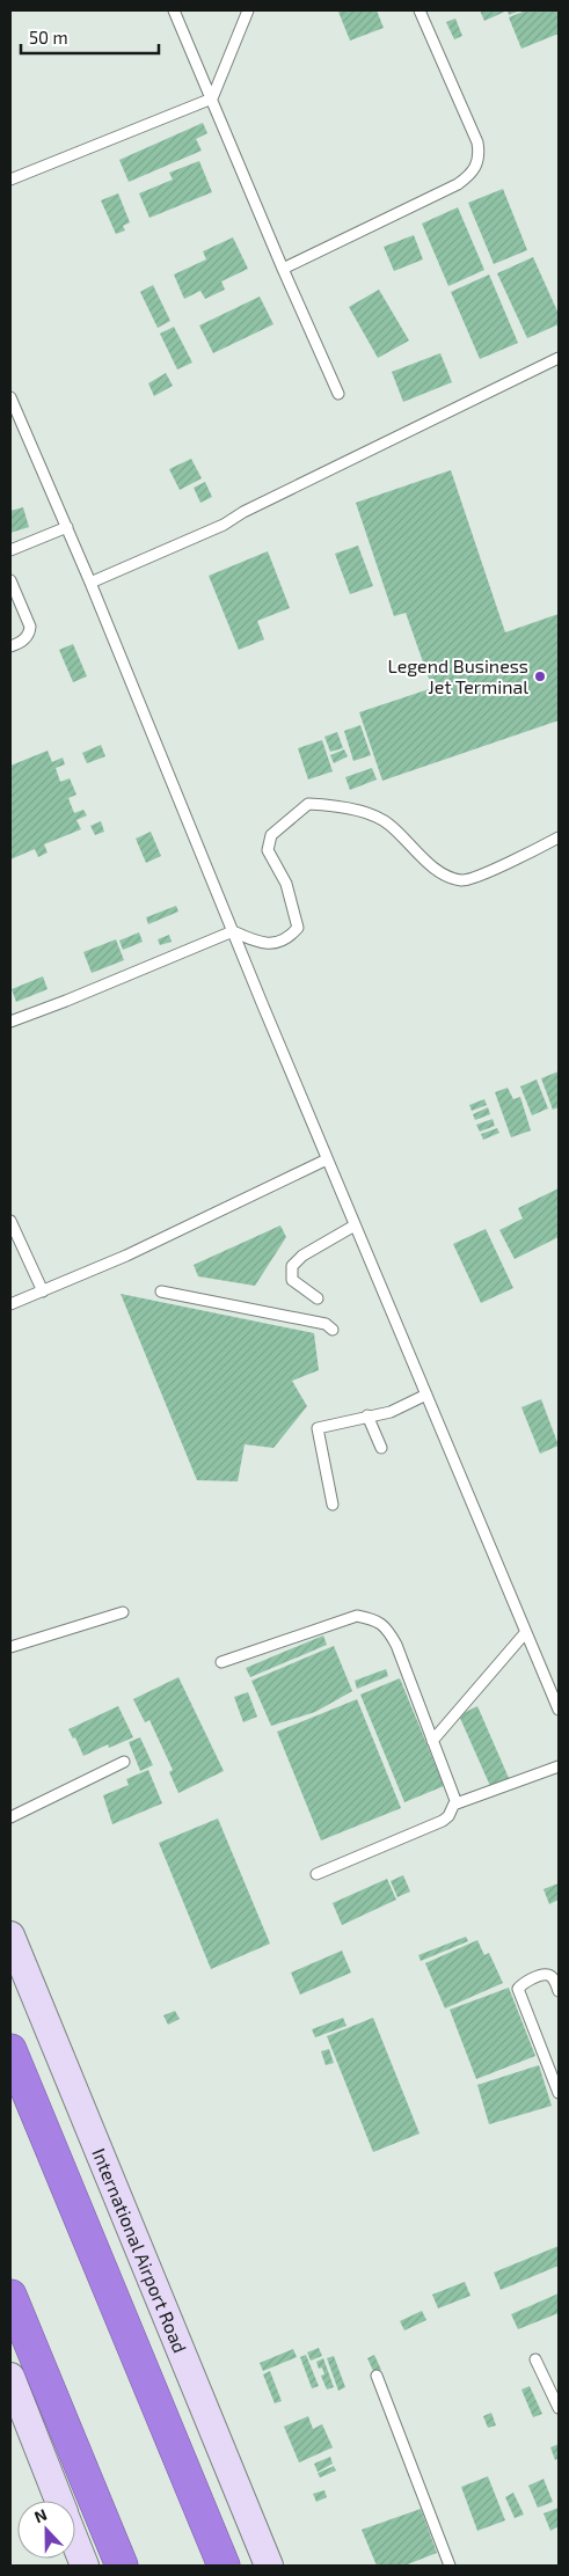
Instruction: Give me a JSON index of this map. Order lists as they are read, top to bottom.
{
  "streets": {
    "main road": ["International Airport Road"]
  },
  "places": ["Legend Business Jet Terminal"],
  "scale_bar": "50 m",
  "north": "top"
}
